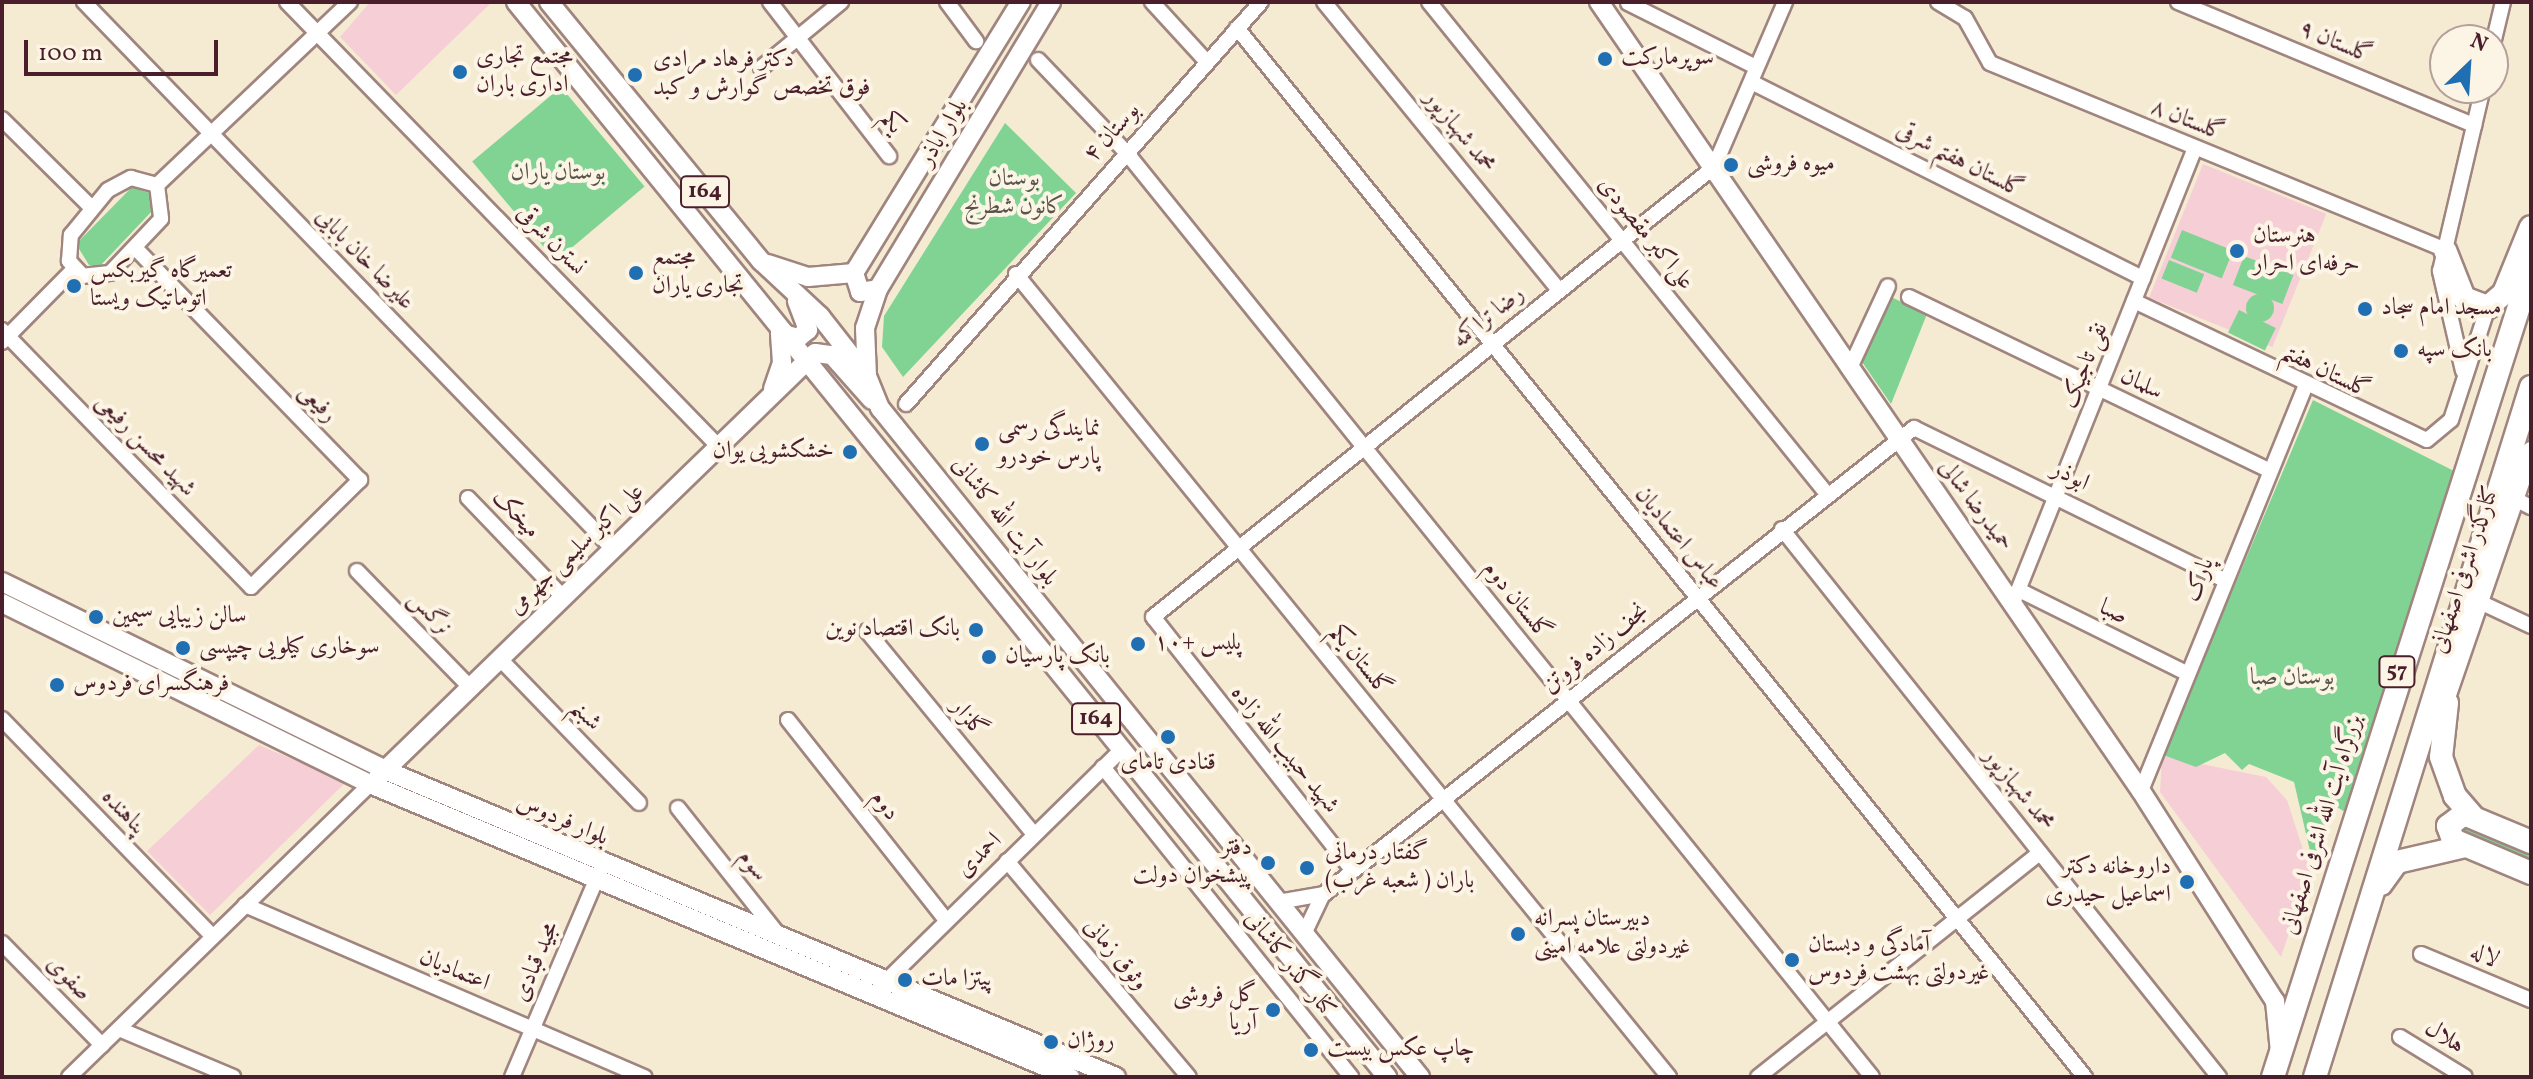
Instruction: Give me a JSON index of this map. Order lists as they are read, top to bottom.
{
  "streets": {
    "highway": ["57", "بزرگراه آیت الله اشرفی اصفهانی"],
    "main road": [
      "بلوار اباذر",
      "164",
      "حمیدرضا شالی",
      "بلوار آیت الله کاشانی",
      "علی اکبر سلیمی جهرمی",
      "کنارگذر اشرفی اصفهانی",
      "بلوار فردوس"
    ],
    "street": [
      "گلستان ۹",
      "گلستان ٨",
      "یکم",
      "محمد شهبازپور",
      "بوستان ۴",
      "گلستان هفتم شرقی",
      "علی‌اکبر مقصودی",
      "نسترن شرقی",
      "علیرضا خان بابایی",
      "رضا تراکمه",
      "نقی تاجیک",
      "گلستان هفتم",
      "سلمان",
      "رفیعی",
      "شهید محسن رفیعی",
      "ابوذر",
      "میخک",
      "عباس اعتمادیان",
      "پارک",
      "گلستان دوم",
      "صبا",
      "نرگس",
      "نجف زاده فروتن",
      "گلستان یکم",
      "شبنم",
      "گلزار",
      "شهید حبیب الله زاده",
      "دوم",
      "پناهنده",
      "احمدی",
      "سوم",
      "وثوق زمانی",
      "لاله",
      "مجید قبادی",
      "کنار گذر کاشانی",
      "اعتمادیان",
      "صفوی",
      "هلال"
    ]
  },
  "crossings": [
    ["گلستان ٨", "نقی تاجیک"],
    ["محمد شهبازپور", "رضا تراکمه"],
    ["محمد شهبازپور", "نجف زاده فروتن"],
    ["بلوار اباذر", "بلوار آیت الله کاشانی"],
    ["بوستان ۴", "عباس اعتمادیان"],
    ["بوستان ۴", "گلستان دوم"],
    ["بوستان ۴", "گلستان یکم"],
    ["گلستان هفتم شرقی", "رضا تراکمه"],
    ["گلستان هفتم شرقی", "نقی تاجیک"],
    ["164", "علی اکبر سلیمی جهرمی"],
    ["164", "احمدی"],
    ["علی‌اکبر مقصودی", "رضا تراکمه"],
    ["علی‌اکبر مقصودی", "نجف زاده فروتن"],
    ["نسترن شرقی", "علی اکبر سلیمی جهرمی"],
    ["علیرضا خان بابایی", "علی اکبر سلیمی جهرمی"],
    ["رضا تراکمه", "حمیدرضا شالی"],
    ["رضا تراکمه", "عباس اعتمادیان"],
    ["رضا تراکمه", "گلستان دوم"],
    ["رضا تراکمه", "گلستان یکم"],
    ["رضا تراکمه", "شهید حبیب الله زاده"],
    ["نقی تاجیک", "گلستان هفتم"],
    ["نقی تاجیک", "سلمان"],
    ["نقی تاجیک", "ابوذر"],
    ["نقی تاجیک", "حمیدرضا شالی"],
    ["نقی تاجیک", "صبا"],
    ["گلستان هفتم", "پارک"],
    ["سلمان", "پارک"],
    ["رفیعی", "شهید محسن رفیعی"],
    ["ابوذر", "حمیدرضا شالی"],
    ["ابوذر", "پارک"],
    ["ابوذر", "نجف زاده فروتن"],
    ["حمیدرضا شالی", "پارک"],
    ["حمیدرضا شالی", "صبا"],
    ["حمیدرضا شالی", "نجف زاده فروتن"],
    ["حمیدرضا شالی", "بزرگراه آیت الله اشرفی اصفهانی"],
    ["میخک", "علی اکبر سلیمی جهرمی"],
    ["بلوار آیت الله کاشانی", "نجف زاده فروتن"],
    ["عباس اعتمادیان", "نجف زاده فروتن"],
    ["علی اکبر سلیمی جهرمی", "نرگس"],
    ["علی اکبر سلیمی جهرمی", "شبنم"],
    ["علی اکبر سلیمی جهرمی", "بلوار فردوس"],
    ["کنارگذر اشرفی اصفهانی", "57"],
    ["پارک", "صبا"],
    ["گلستان دوم", "نجف زاده فروتن"],
    ["نجف زاده فروتن", "گلستان یکم"],
    ["نجف زاده فروتن", "شهید حبیب الله زاده"],
    ["گلزار", "احمدی"],
    ["دوم", "احمدی"],
    ["بلوار فردوس", "احمدی"],
    ["بلوار فردوس", "سوم"],
    ["بلوار فردوس", "مجید قبادی"],
    ["احمدی", "وثوق زمانی"],
    ["احمدی", "کنار گذر کاشانی"],
    ["مجید قبادی", "اعتمادیان"]
  ],
  "parks": ["بوستان یاران", "بوستان کانون شطرنج", "بوستان صبا"],
  "places": [
    "سوپرمارکت",
    "مجتمع تجاری اداری باران",
    "دکتر فرهاد مرادی فوق تخصص گوارش و کبد",
    "میوه فروشی",
    "هنرستان حرفه‌ای احرار",
    "مجتمع تجاری یاران",
    "تعمیرگاه گیربکس اتوماتیک ویستا",
    "مسجد امام سجاد",
    "بانک سپه",
    "نمایندگی رسمی پارس خودرو",
    "خشکشویی یوان",
    "سالن زیبایی سیمین",
    "بانک اقتصاد نوین",
    "پلیس +۱۰",
    "سوخاری كيلويی چيپسی",
    "بانک پارسیان",
    "فرهنگسرای فردوس",
    "قنادی تامای",
    "دفتر پیشخوان دولت",
    "گفتار درمانی باران ( شعبه غرب)",
    "داروخانه دکتر اسماعیل حیدری",
    "دبیرستان پسرانه غیردولتی علامه امینی",
    "آمادگی و دبستان غیردولتی بهشت فردوس",
    "پیتزا مات",
    "گل فروشی آریا",
    "روژان",
    "چاپ عكس بيست"
  ],
  "scale_bar": "100 m",
  "north": "top right"
}
